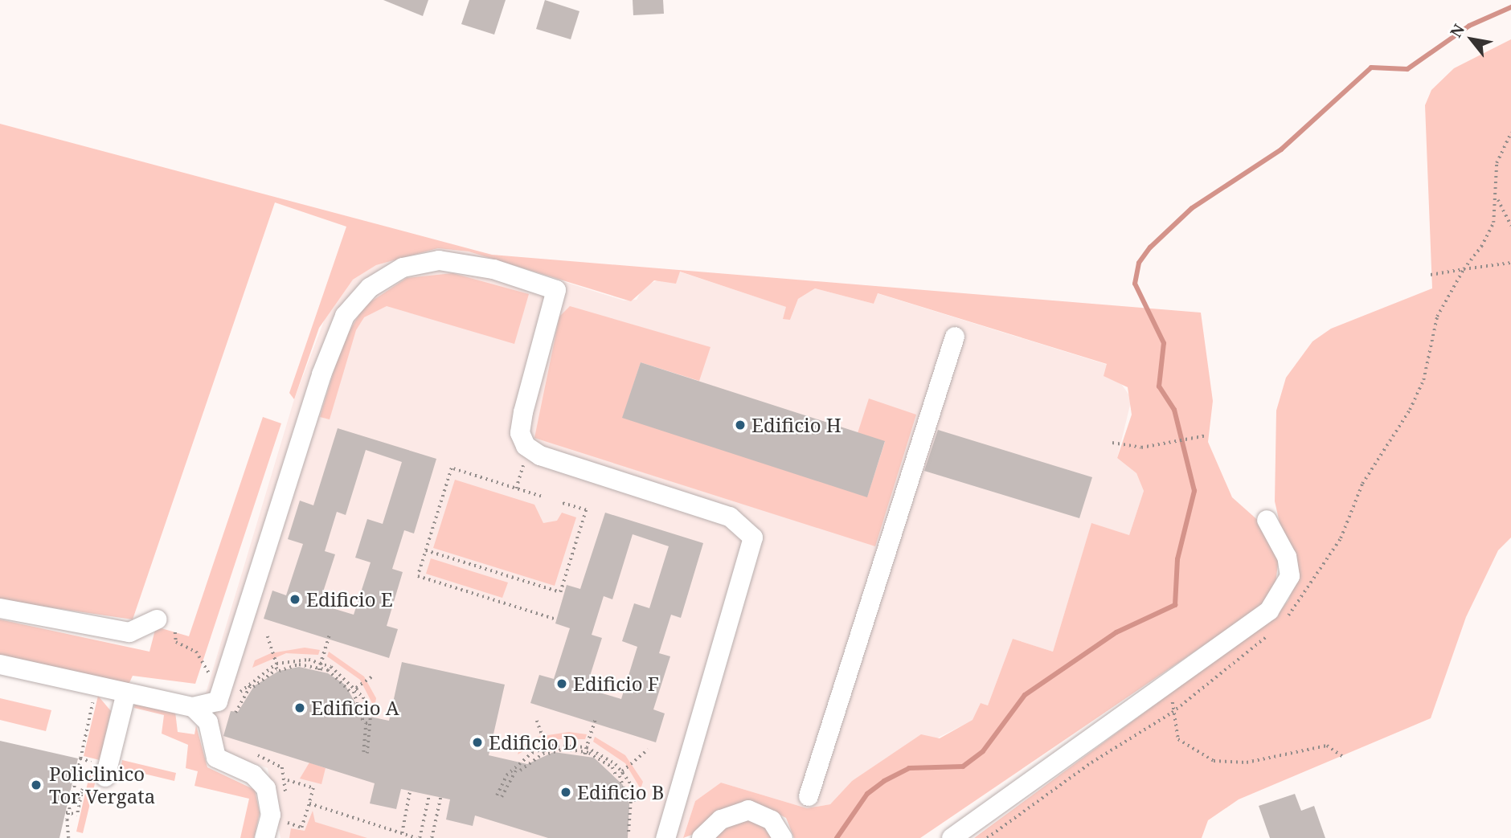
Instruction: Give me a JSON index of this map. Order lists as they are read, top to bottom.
{
  "places": [
    "Edificio H",
    "Edificio E",
    "Edificio F",
    "Edificio A",
    "Edificio D",
    "Policlinico Tor Vergata",
    "Edificio B"
  ],
  "north": "top left"
}
